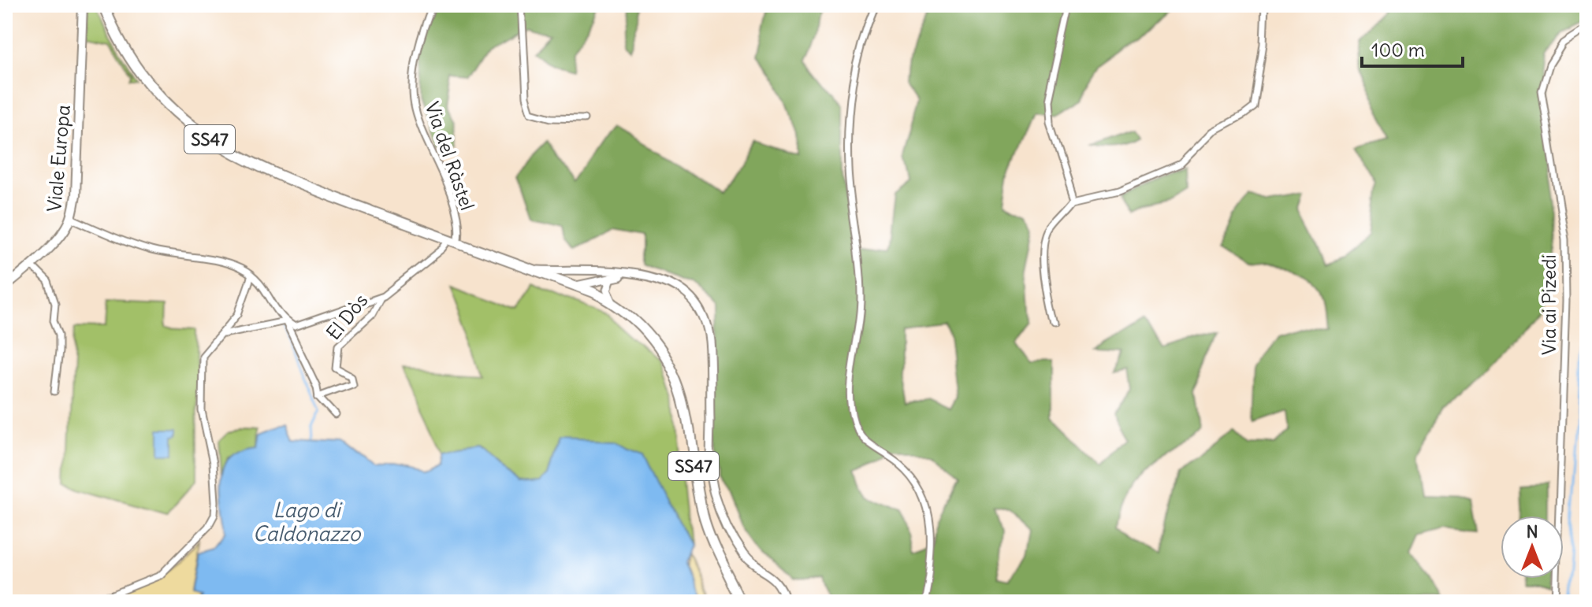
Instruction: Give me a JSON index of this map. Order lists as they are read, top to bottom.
{
  "streets": {
    "highway": ["SS47"],
    "main road": ["Viale Europa"],
    "street": ["Via del Ràstel", "Via ai Pizedi", "El Dòs"]
  },
  "crossings": [
    ["SS47", "Via del Ràstel"]
  ],
  "water": ["Lago di Caldonazzo"],
  "scale_bar": "100 m",
  "north": "top"
}
